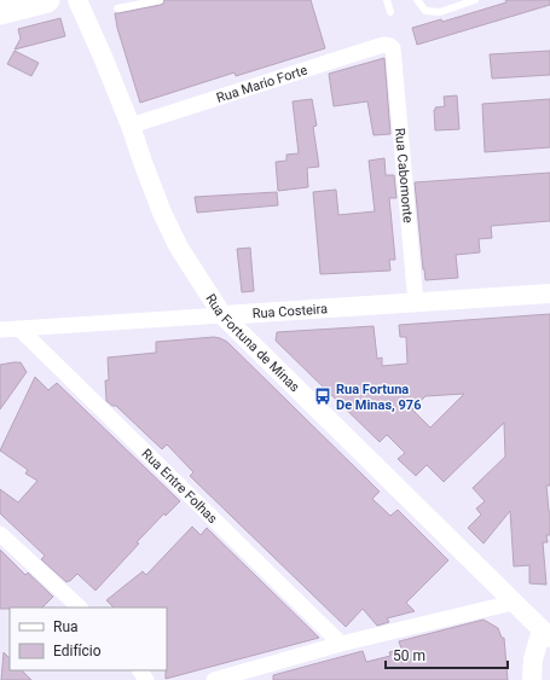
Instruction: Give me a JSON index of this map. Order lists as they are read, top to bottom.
{
  "streets": {
    "street": [
      "Rua Mario Forte",
      "Rua Cabomonte",
      "Rua Costeira",
      "Rua Fortuna de Minas",
      "Rua Entre Folhas"
    ]
  },
  "crossings": [
    ["Rua Mario Forte", "Rua Cabomonte"],
    ["Rua Mario Forte", "Rua Fortuna de Minas"],
    ["Rua Cabomonte", "Rua Costeira"],
    ["Rua Costeira", "Rua Fortuna de Minas"],
    ["Rua Costeira", "Rua Entre Folhas"]
  ],
  "places": {
    "bus stop": ["Rua Fortuna De Minas, 976"]
  },
  "legend": ["Rua", "Edifício"],
  "scale_bar": "50 m"
}
